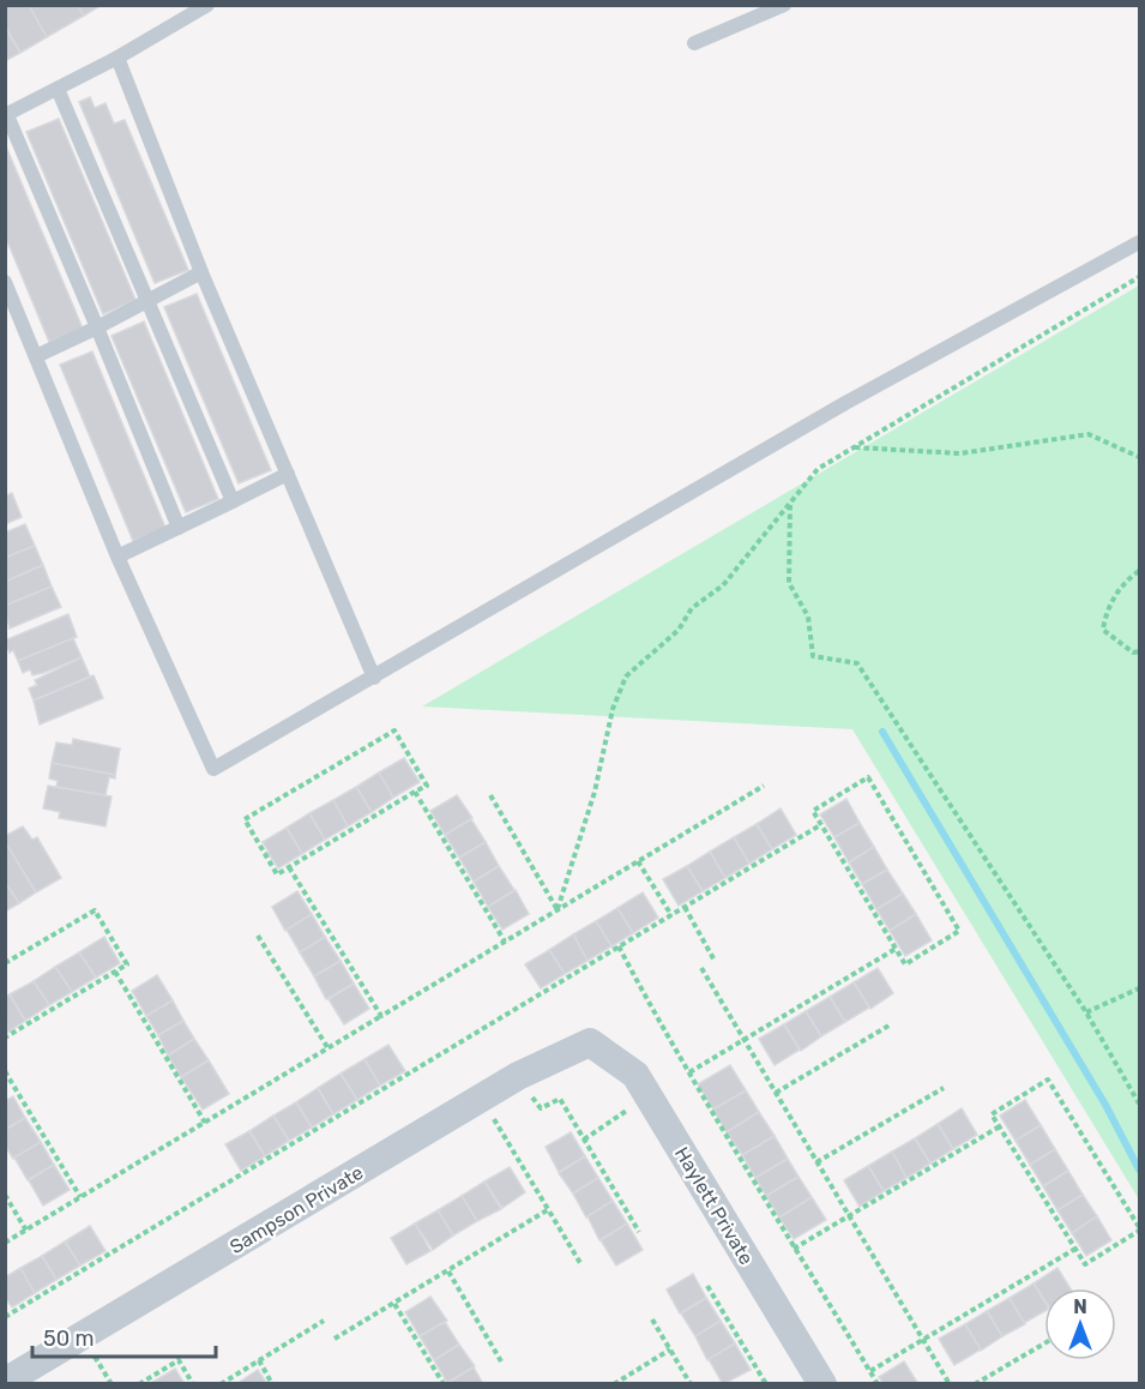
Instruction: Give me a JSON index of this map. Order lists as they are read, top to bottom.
{
  "streets": {
    "street": ["Haylett Private", "Sampson Private"]
  },
  "crossings": [
    ["Haylett Private", "Sampson Private"]
  ],
  "scale_bar": "50 m",
  "north": "top"
}
